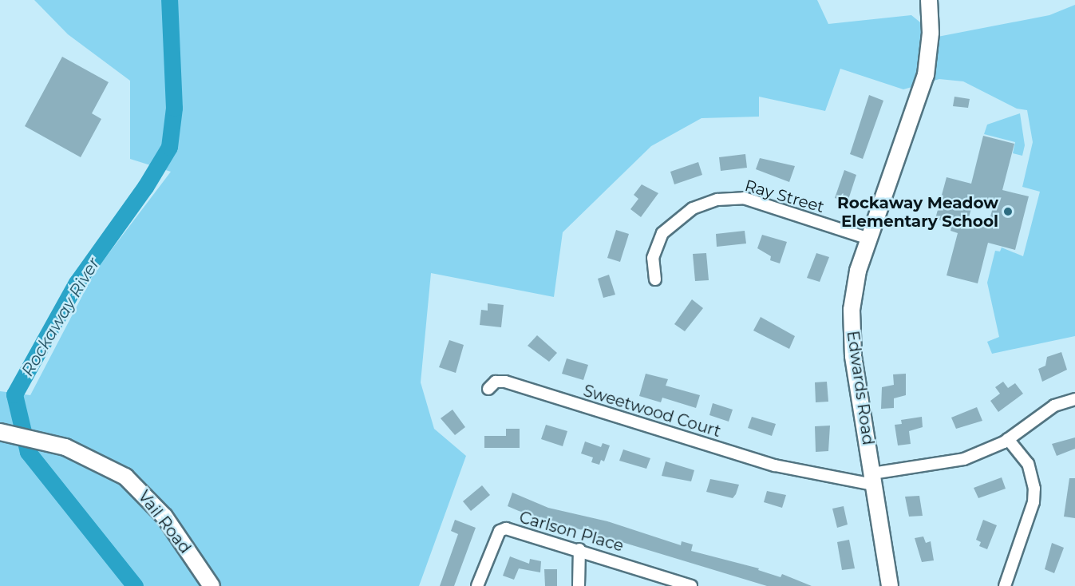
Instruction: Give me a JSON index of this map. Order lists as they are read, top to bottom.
{
  "streets": {
    "street": [
      "Ray Street",
      "Edwards Road",
      "Sweetwood Court",
      "Vail Road",
      "Carlson Place"
    ]
  },
  "crossings": [
    ["Ray Street", "Edwards Road"],
    ["Edwards Road", "Sweetwood Court"]
  ],
  "water": ["Rockaway River"],
  "places": ["Rockaway Meadow Elementary School"]
}
